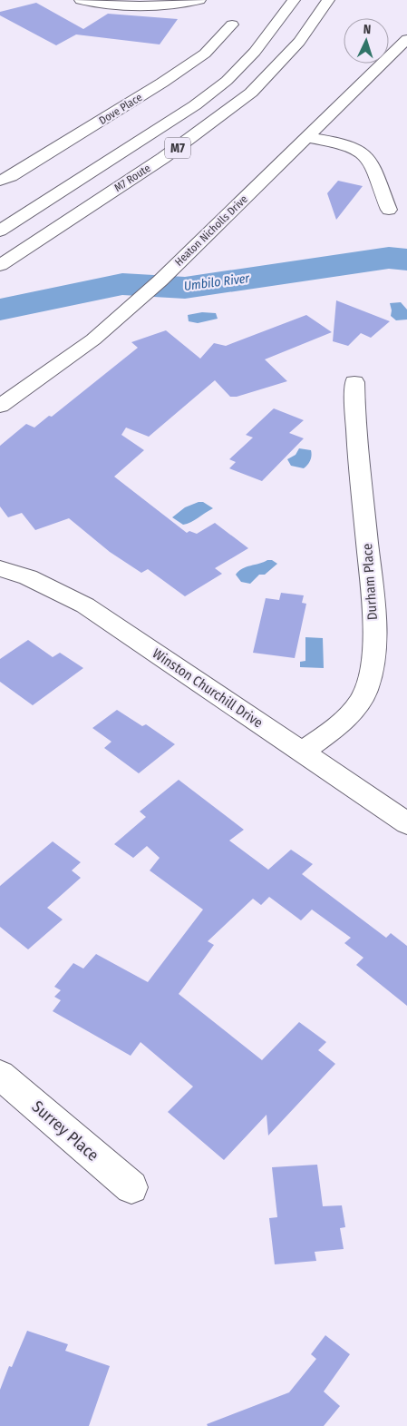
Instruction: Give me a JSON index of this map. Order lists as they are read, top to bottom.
{
  "streets": {
    "main road": [
      "Dove Place",
      "M7",
      "M7 Route",
      "Heaton Nicholls Drive",
      "Durham Place",
      "Winston Churchill Drive",
      "Surrey Place"
    ]
  },
  "crossings": [
    ["Durham Place", "Winston Churchill Drive"]
  ],
  "water": ["Umbilo River"],
  "north": "top"
}
